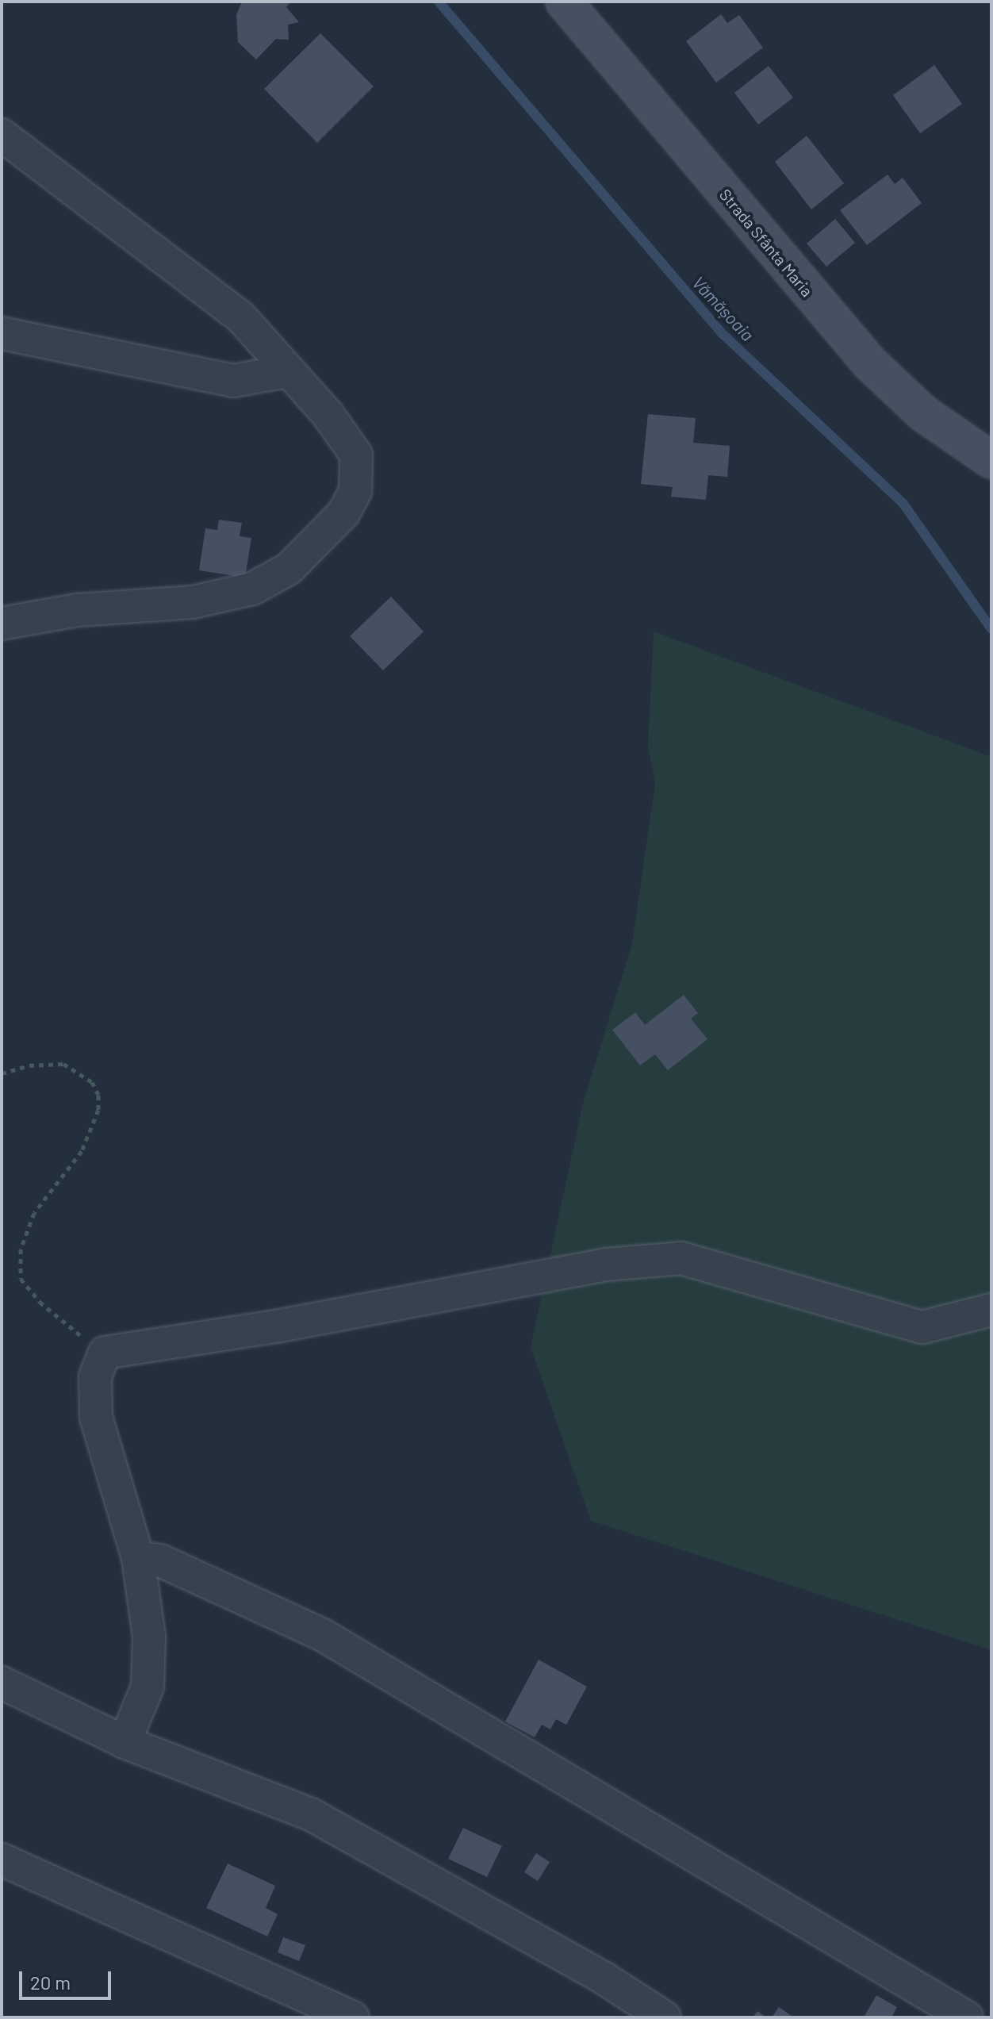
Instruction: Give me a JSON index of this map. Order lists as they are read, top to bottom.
{
  "streets": {
    "main road": ["Strada Sfânta Maria"]
  },
  "water": ["Vămășoaia"],
  "scale_bar": "20 m"
}
